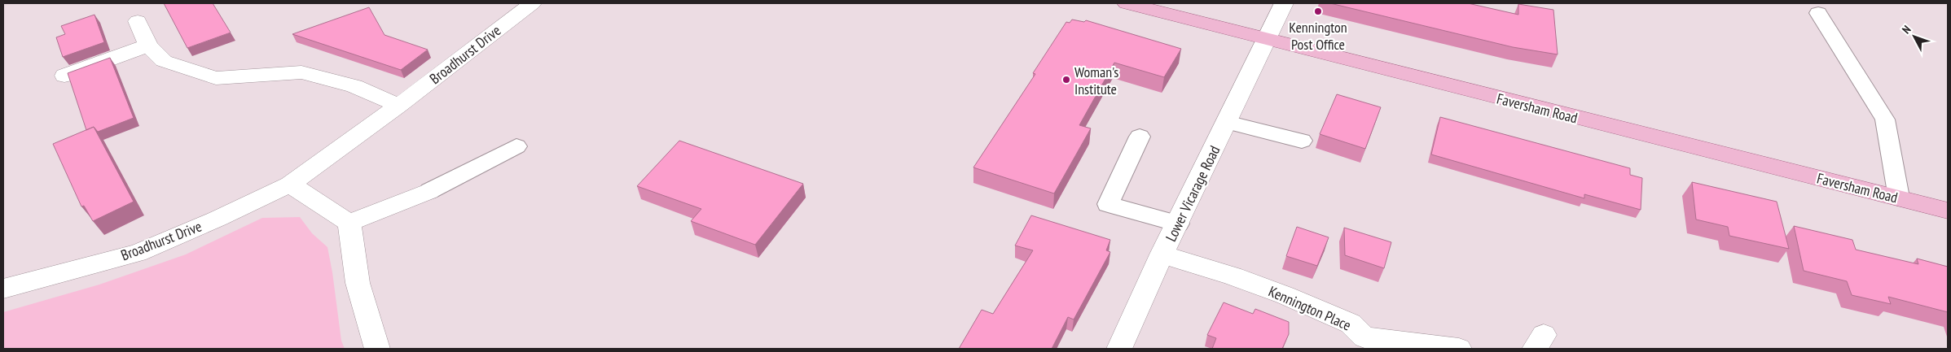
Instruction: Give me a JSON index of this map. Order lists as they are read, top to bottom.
{
  "streets": {
    "main road": ["Faversham Road"],
    "street": ["Broadhurst Drive", "Lower Vicarage Road", "Kennington Place"]
  },
  "crossings": [
    ["Faversham Road", "Lower Vicarage Road"],
    ["Lower Vicarage Road", "Kennington Place"]
  ],
  "places": ["Kennington Post Office", "Woman's Institute"],
  "north": "top left"
}
